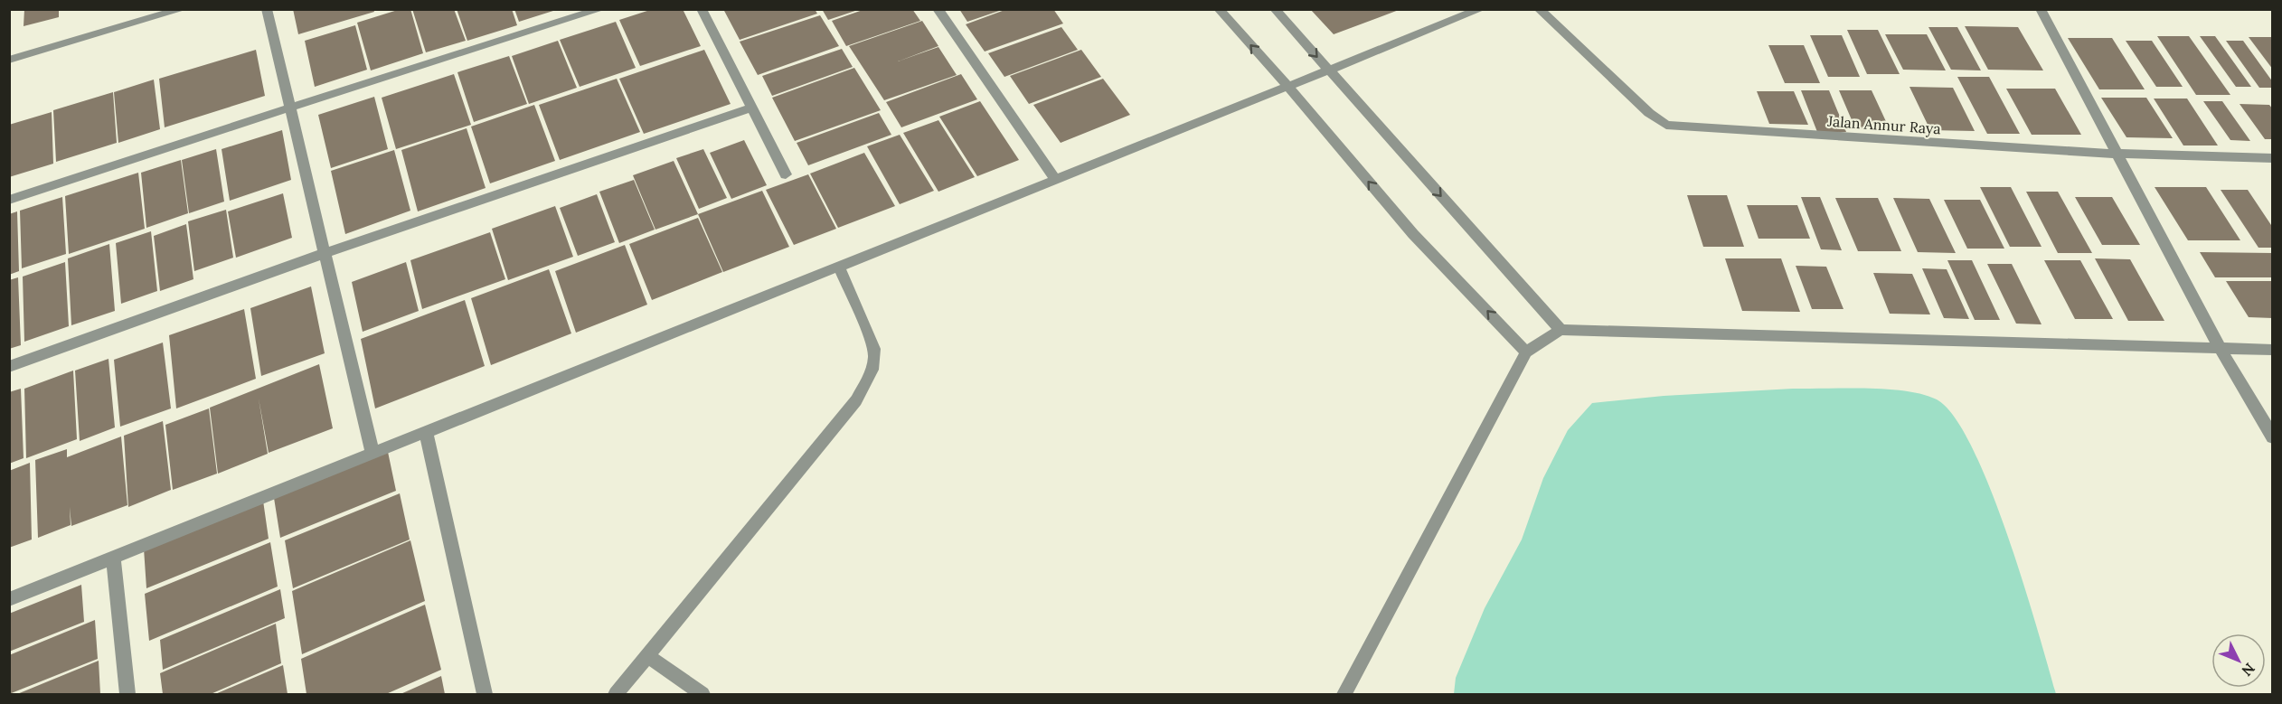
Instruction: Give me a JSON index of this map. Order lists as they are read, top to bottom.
{
  "streets": {
    "street": ["Jalan Annur Raya"]
  },
  "north": "bottom right"
}
